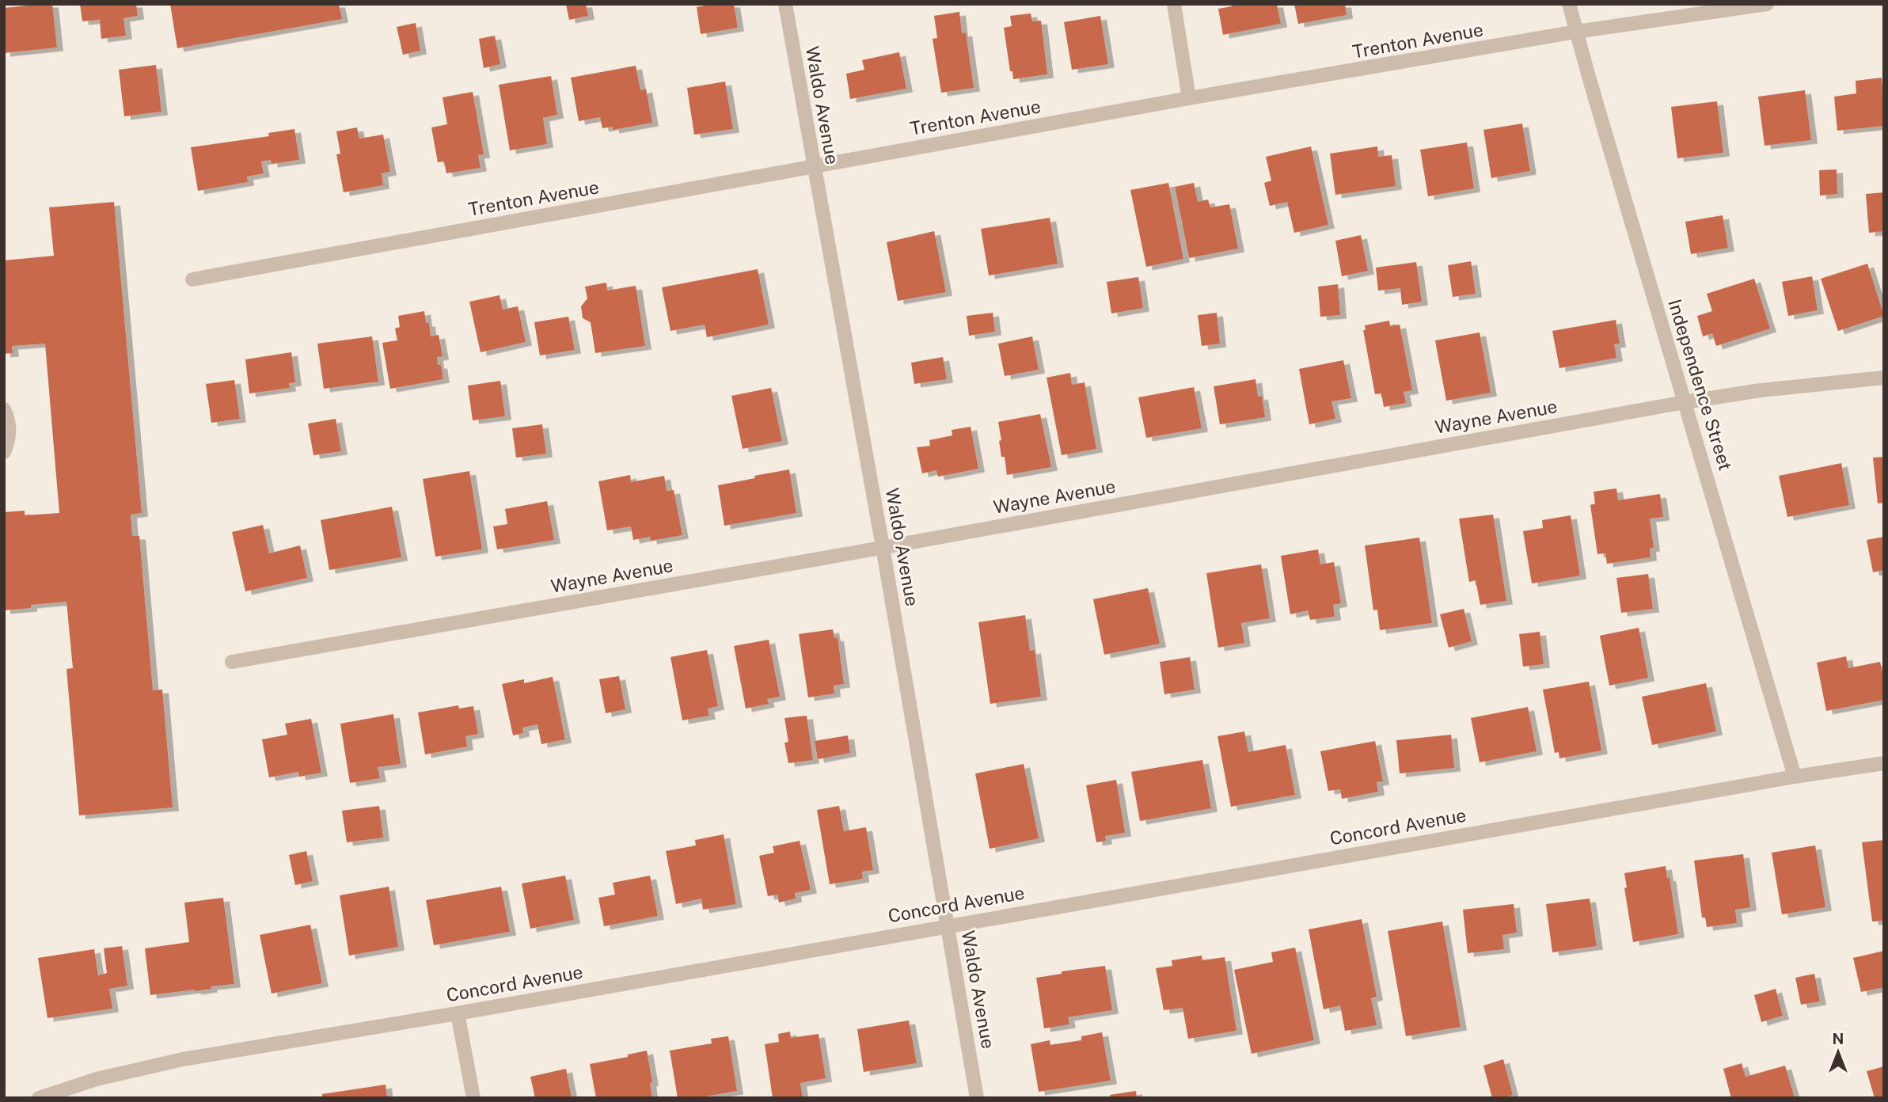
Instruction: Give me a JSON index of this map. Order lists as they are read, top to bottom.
{
  "streets": {
    "street": [
      "Trenton Avenue",
      "Waldo Avenue",
      "Independence Street",
      "Wayne Avenue",
      "Concord Avenue"
    ]
  },
  "crossings": [
    ["Trenton Avenue", "Waldo Avenue"],
    ["Trenton Avenue", "Independence Street"],
    ["Waldo Avenue", "Wayne Avenue"],
    ["Waldo Avenue", "Concord Avenue"],
    ["Independence Street", "Wayne Avenue"],
    ["Independence Street", "Concord Avenue"]
  ],
  "north": "top"
}
